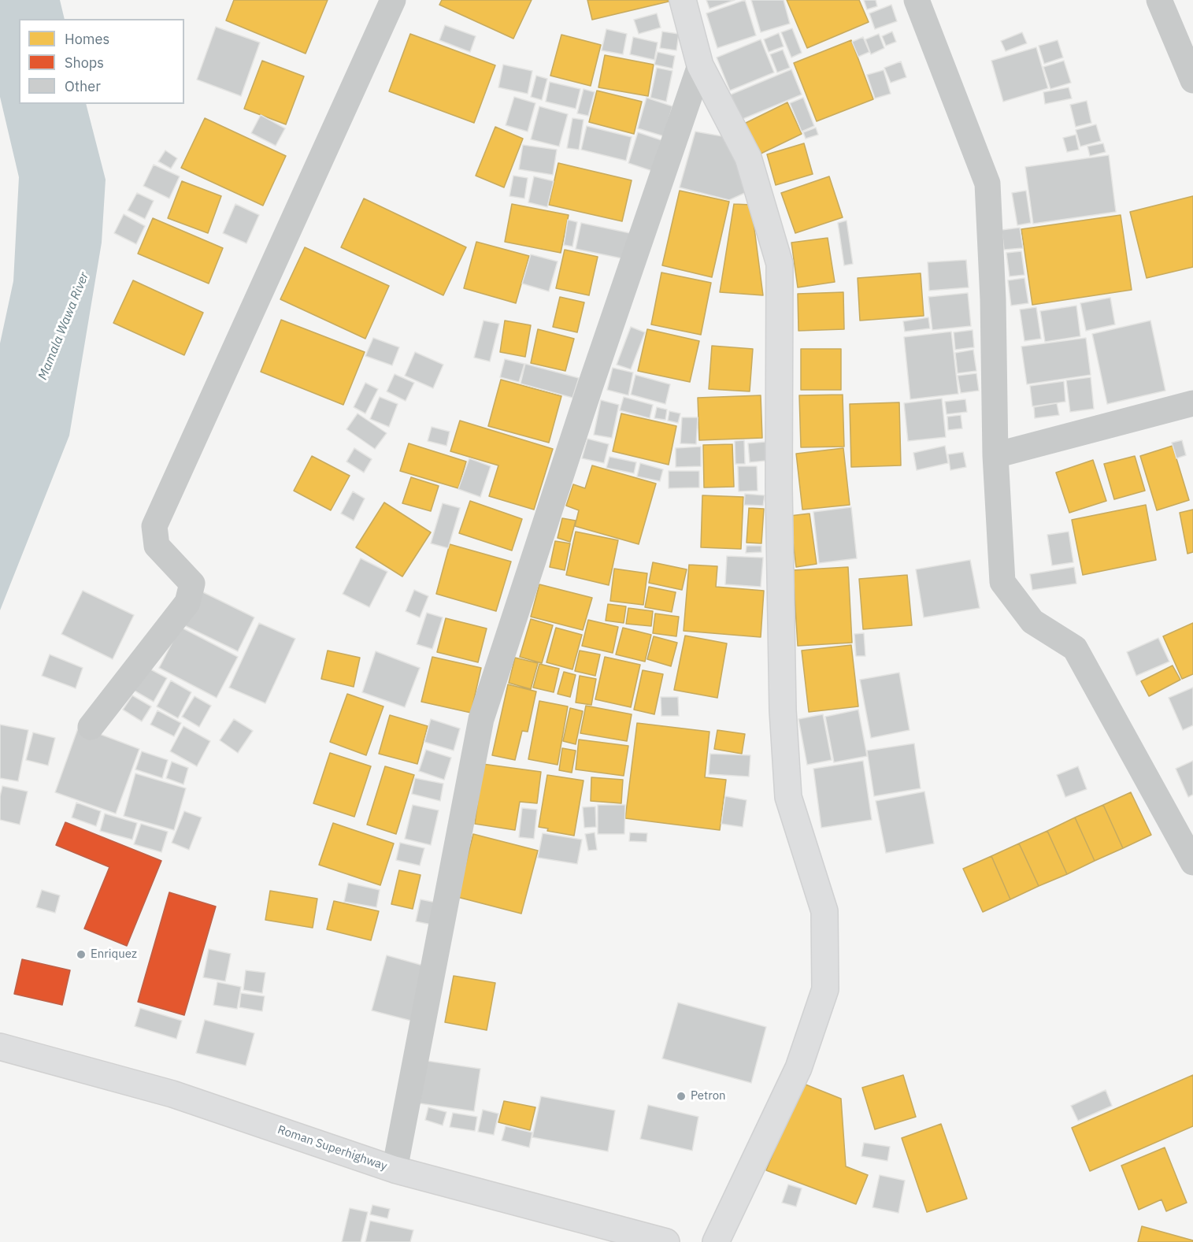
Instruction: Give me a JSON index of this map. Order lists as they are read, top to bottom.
{
  "streets": {
    "street": ["Roman Superhighway"]
  },
  "water": ["Mamala Wawa River"],
  "places": ["Enriquez", "Petron"],
  "legend": ["Homes", "Shops", "Other"]
}
